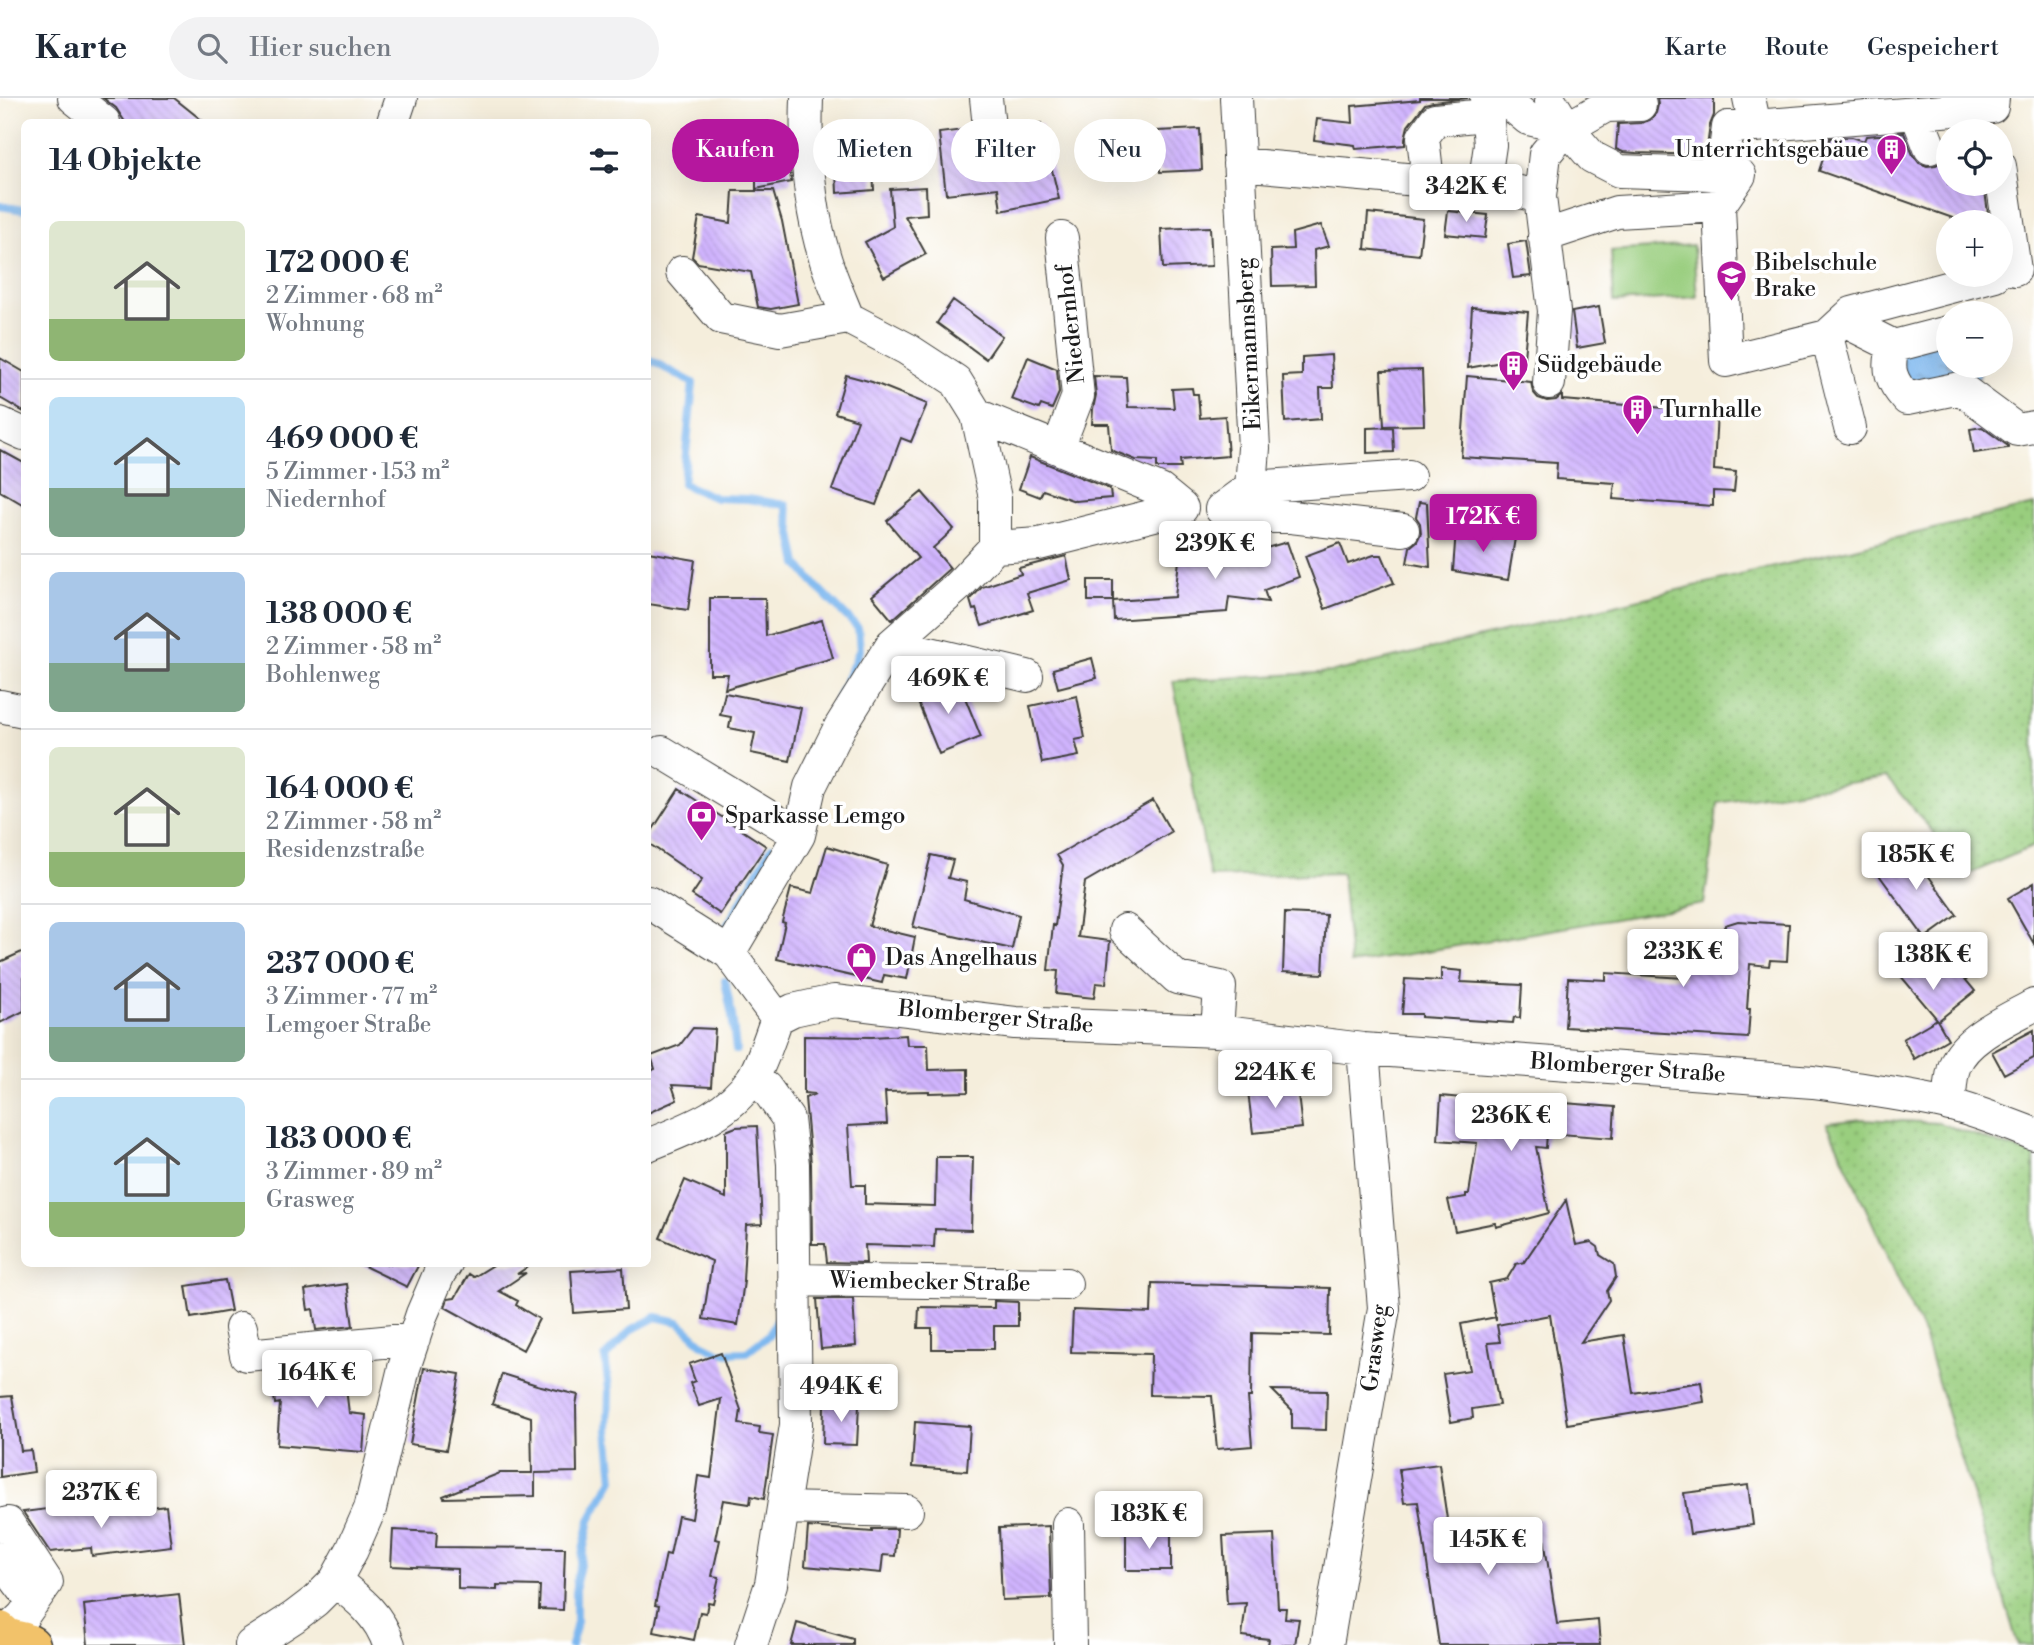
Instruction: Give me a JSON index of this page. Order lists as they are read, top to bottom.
{
  "streets": {
    "street": [
      "Niedernhof",
      "Eikermannsberg",
      "Blomberger Straße",
      "Wiembecker Straße",
      "Grasweg"
    ]
  },
  "crossings": [
    ["Blomberger Straße", "Grasweg"]
  ],
  "places": {
    "building": ["Unterrichtsgebäue", "Südgebäude", "Turnhalle"],
    "school or university": ["Bibelschule Brake"],
    "bank": ["Sparkasse Lemgo"],
    "shop": ["Das Angelhaus"]
  },
  "page": {
    "header": "Karte",
    "search": "Hier suchen",
    "nav": ["Karte", "Route", "Gespeichert"],
    "map_buttons": ["+", "−"],
    "chip": [
      "Kaufen",
      "Mieten",
      "Filter",
      "Neu"
    ],
    "heading": "14 Objekte",
    "price": [
      "342K €",
      "172K €",
      "239K €",
      "469K €",
      "185K €",
      "233K €",
      "138K €",
      "224K €",
      "236K €",
      "164K €",
      "494K €",
      "237K €",
      "183K €",
      "145K €"
    ],
    "list": [
      {
        "name": "172 000 €",
        "note": "2 Zimmer · 68 m² · Wohnung"
      },
      {
        "name": "469 000 €",
        "note": "5 Zimmer · 153 m² · Niedernhof"
      },
      {
        "name": "138 000 €",
        "note": "2 Zimmer · 58 m² · Bohlenweg"
      },
      {
        "name": "164 000 €",
        "note": "2 Zimmer · 58 m² · Residenzstraße"
      },
      {
        "name": "237 000 €",
        "note": "3 Zimmer · 77 m² · Lemgoer Straße"
      },
      {
        "name": "183 000 €",
        "note": "3 Zimmer · 89 m² · Grasweg"
      }
    ]
  }
}
